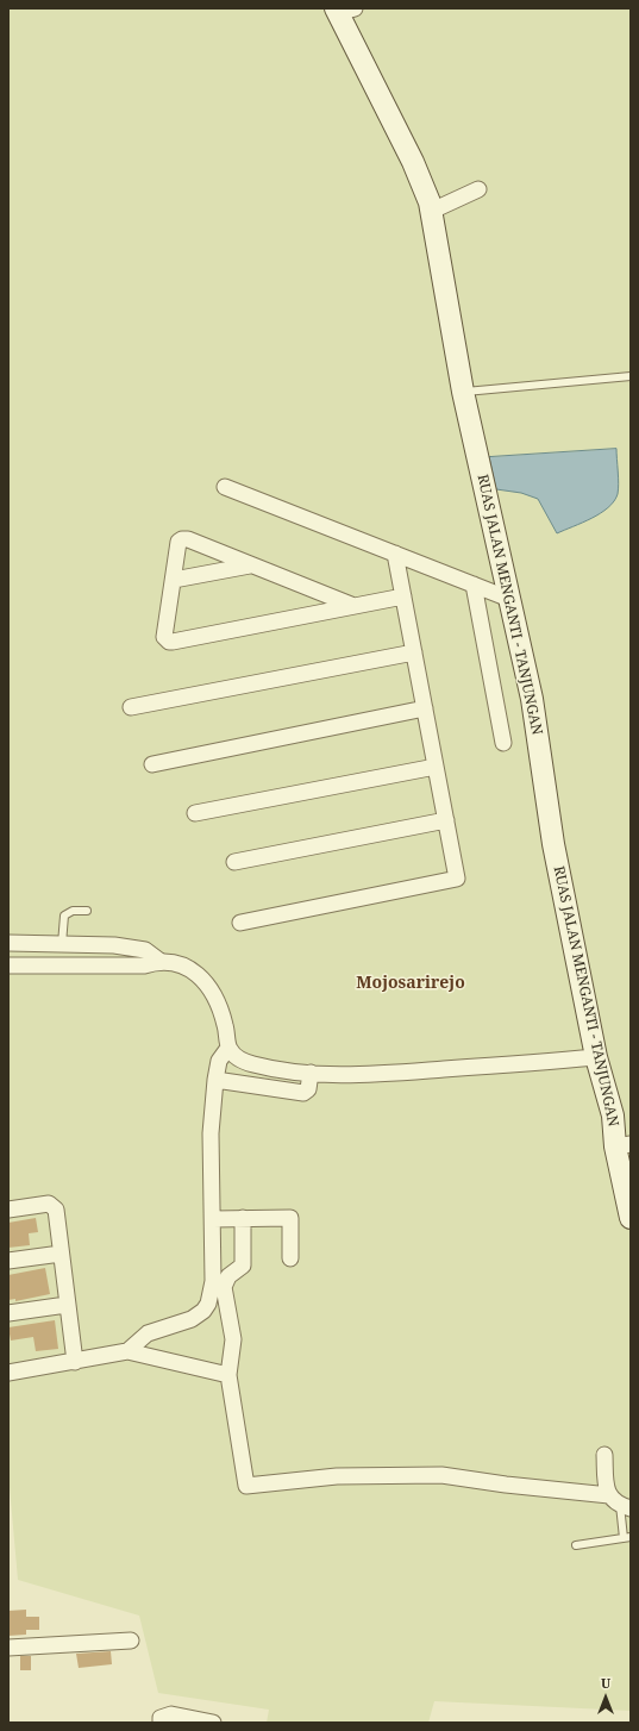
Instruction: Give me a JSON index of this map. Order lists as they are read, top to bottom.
{
  "streets": {
    "main road": ["RUAS JALAN MENGANTI - TANJUNGAN"]
  },
  "districts": ["Mojosarirejo"],
  "north": "top"
}
